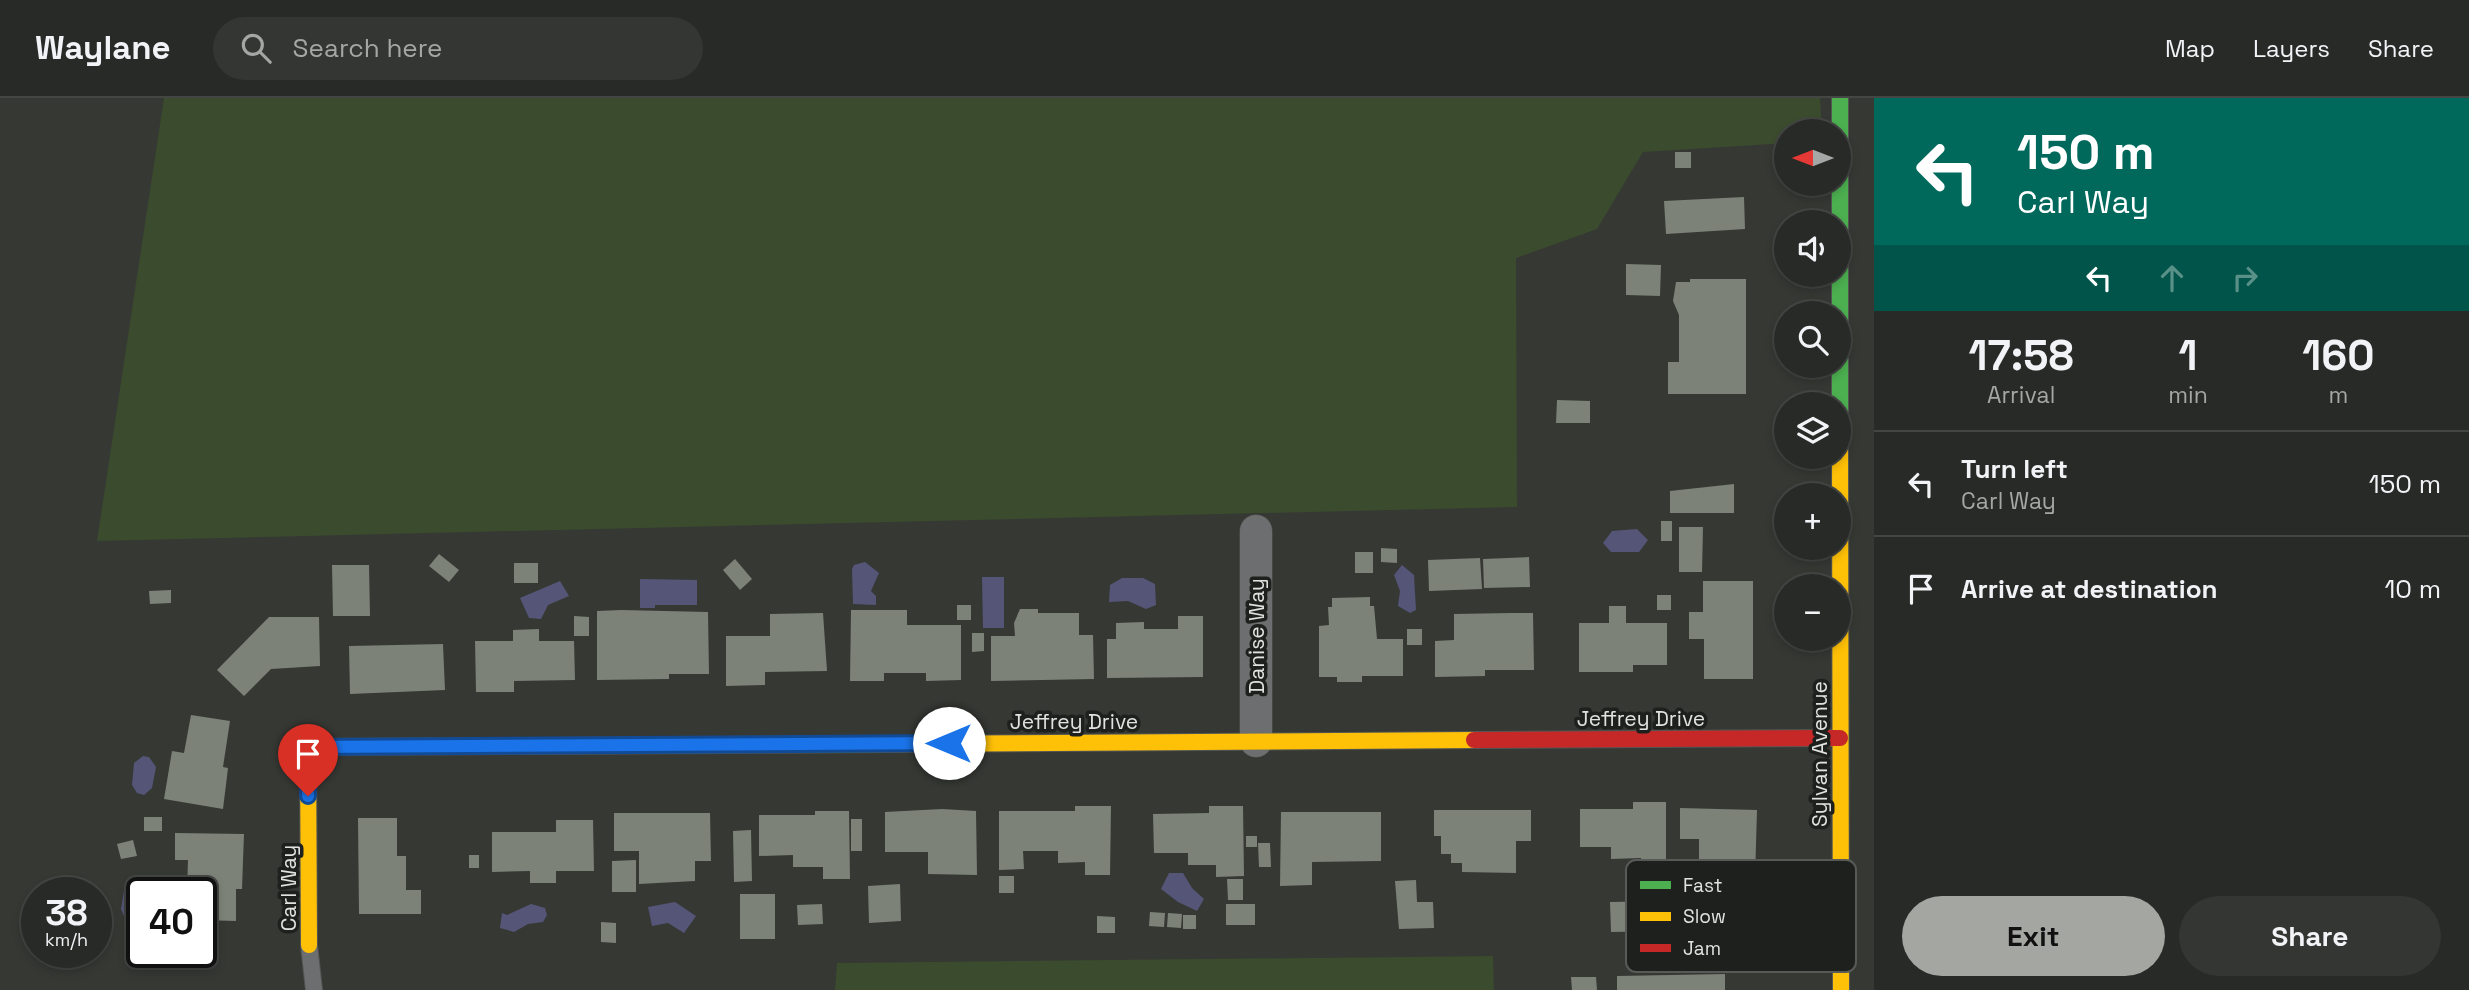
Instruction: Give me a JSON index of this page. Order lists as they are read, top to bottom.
{
  "streets": {
    "street": [
      "Danise Way",
      "Jeffrey Drive",
      "Sylvan Avenue",
      "Carl Way"
    ]
  },
  "crossings": [
    ["Danise Way", "Jeffrey Drive"],
    ["Jeffrey Drive", "Sylvan Avenue"],
    ["Jeffrey Drive", "Carl Way"]
  ],
  "legend": ["Fast", "Slow", "Jam"],
  "north": "left",
  "page": {
    "header": "Waylane",
    "search": "Search here",
    "nav": ["Map", "Layers", "Share"],
    "turn": ["150 m", "Carl Way"],
    "map_buttons": ["+", "−"],
    "eta": [
      "17:58",
      "Arrival",
      "1",
      "min",
      "160",
      "m"
    ],
    "list": [
      {
        "name": "Turn left",
        "note": "Carl Way",
        "value": "150 m"
      },
      {
        "name": "Arrive at destination",
        "value": "10 m"
      }
    ],
    "speed": "38 km/h",
    "limit": "40",
    "buttons": ["Exit", "Share"]
  }
}
